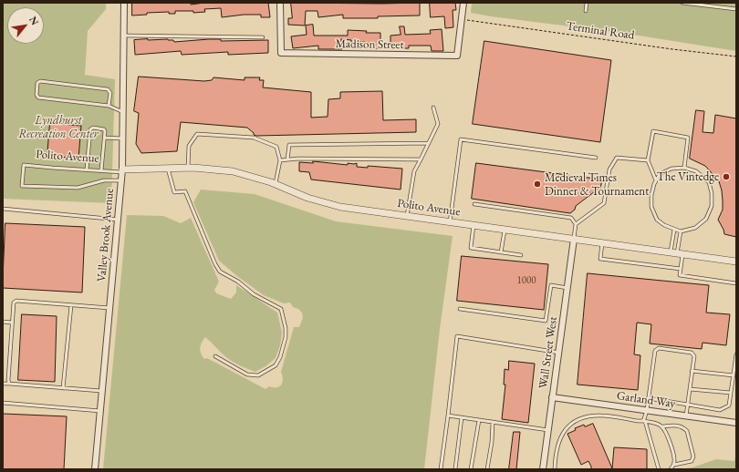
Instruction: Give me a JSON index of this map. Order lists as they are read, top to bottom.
{
  "streets": {
    "street": [
      "Madison Street",
      "Polito Avenue",
      "Valley Brook Avenue",
      "Wall Street West",
      "Garland Way"
    ],
    "path": ["Terminal Road"]
  },
  "crossings": [
    ["Terminal Road", "Madison Street"],
    ["Polito Avenue", "Valley Brook Avenue"],
    ["Polito Avenue", "Wall Street West"],
    ["Wall Street West", "Garland Way"]
  ],
  "parks": ["Lyndhurst Recreation Center"],
  "places": ["The Vintedge", "Medieval Times Dinner & Tournament"],
  "house_numbers": ["1000"],
  "north": "top right"
}
